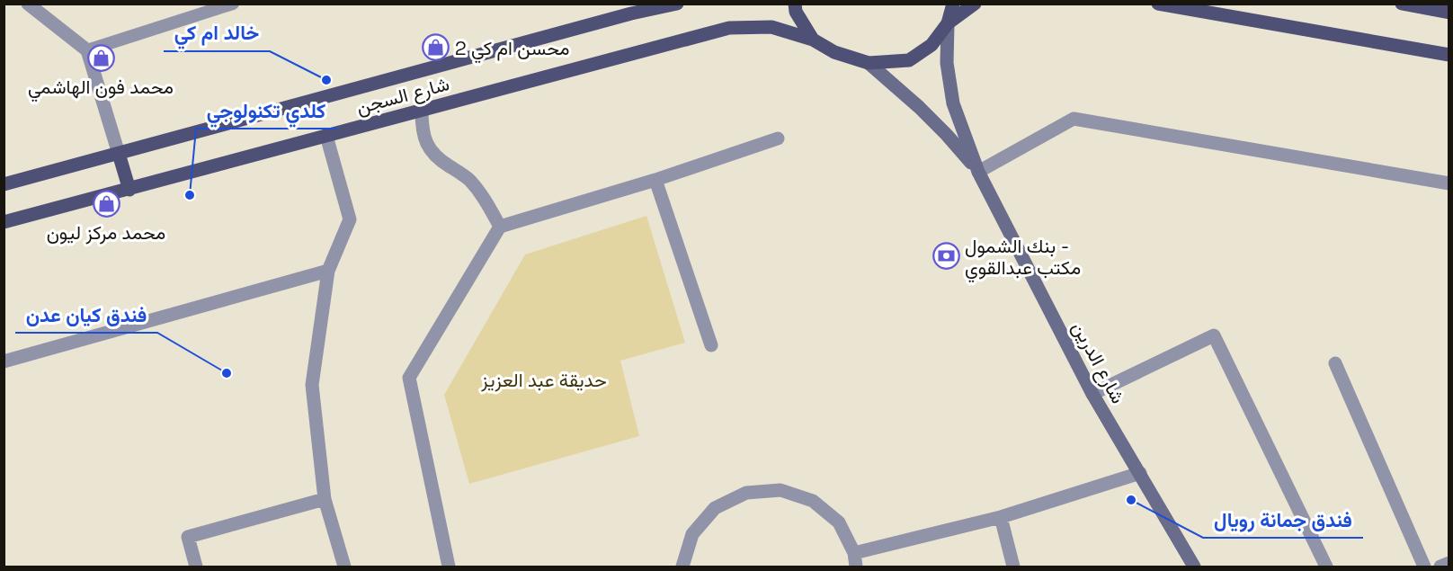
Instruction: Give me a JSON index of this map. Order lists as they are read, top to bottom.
{
  "streets": {
    "main road": ["شارع السجن", "شارع الدرين"]
  },
  "crossings": [
    ["شارع السجن", "شارع الدرين"]
  ],
  "parks": ["حديقة عبد العزيز"],
  "places": {
    "shop": ["محسن ام كي 2", "محمد فون الهاشمي", "محمد مركز ليون"],
    "other": [
      "خالد ام كي",
      "كلدي تكنولوجي",
      "فندق كيان عدن",
      "فندق جمانة رويال"
    ],
    "bank": ["بنك الشمول - مكتب عبدالقوي"]
  }
}
